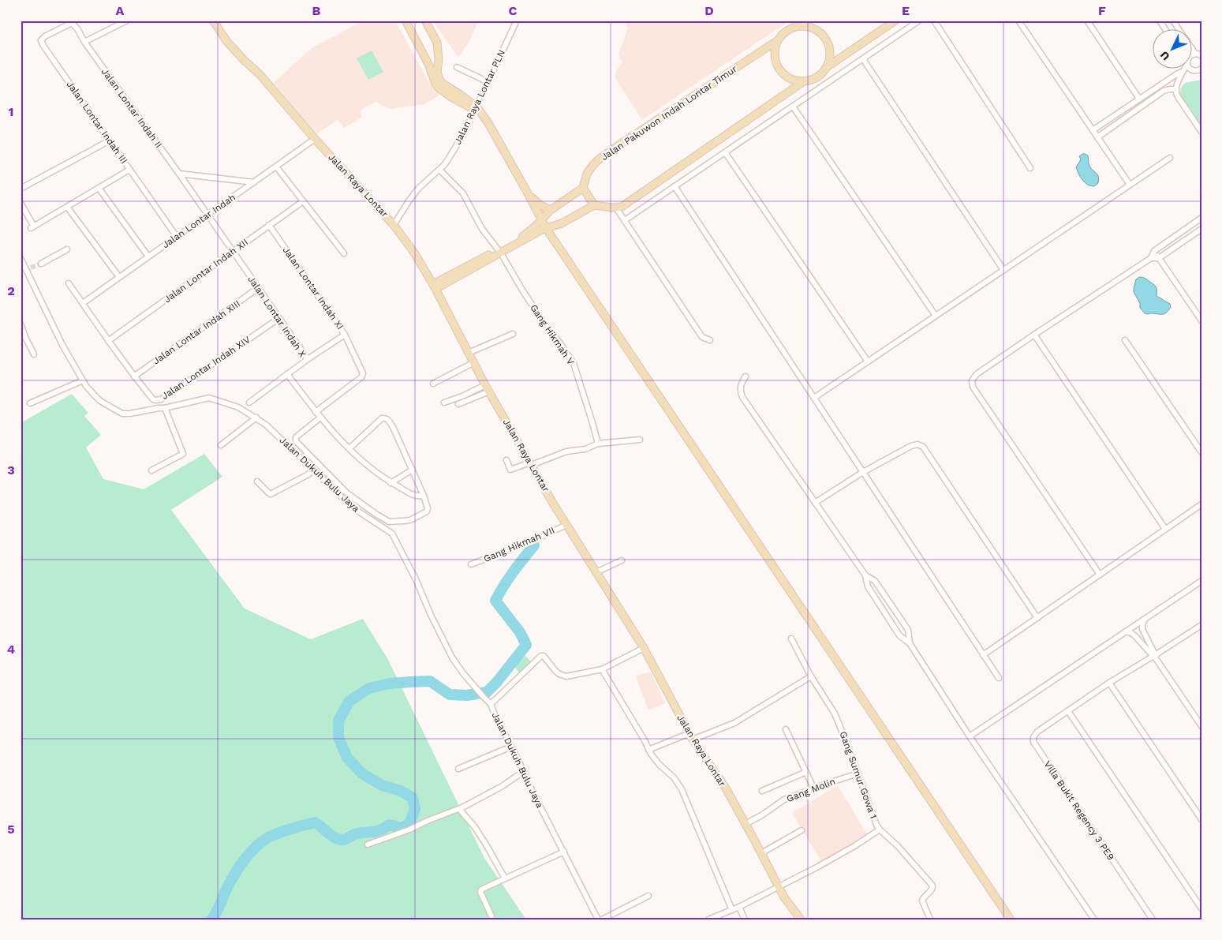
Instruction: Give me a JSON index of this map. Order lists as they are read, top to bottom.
{
  "streets": {
    "street": [
      "Jalan Raya Lontar PLN",
      "Jalan Lontar Indah II",
      "Jalan Pakuwon Indah Lontar Timur",
      "Jalan Lontar Indah III",
      "Jalan Raya Lontar",
      "Jalan Lontar Indah",
      "Jalan Lontar Indah XII",
      "Jalan Lontar Indah XI",
      "Jalan Lontar Indah X",
      "Jalan Lontar Indah XIII",
      "Gang Hikmah V",
      "Jalan Lontar Indah XIV",
      "Jalan Dukuh Bulu Jaya",
      "Gang Hikmah VII",
      "Gang Sumur Gowa 1",
      "Gang Molin",
      "Villa Bukit Regency 3 PE9"
    ]
  },
  "crossings": [
    ["Jalan Raya Lontar PLN", "Jalan Raya Lontar"],
    ["Jalan Raya Lontar PLN", "Gang Hikmah V"],
    ["Jalan Lontar Indah II", "Jalan Lontar Indah III"],
    ["Jalan Lontar Indah II", "Jalan Lontar Indah"],
    ["Jalan Lontar Indah II", "Jalan Lontar Indah X"],
    ["Jalan Lontar Indah III", "Jalan Lontar Indah"],
    ["Jalan Raya Lontar", "Jalan Lontar Indah"],
    ["Jalan Raya Lontar", "Gang Hikmah VII"],
    ["Jalan Raya Lontar", "Gang Molin"],
    ["Jalan Lontar Indah", "Jalan Lontar Indah X"],
    ["Jalan Lontar Indah", "Jalan Lontar Indah XIV"],
    ["Jalan Lontar Indah XII", "Jalan Lontar Indah XI"],
    ["Jalan Lontar Indah XII", "Jalan Lontar Indah X"],
    ["Jalan Lontar Indah XII", "Jalan Lontar Indah XIV"],
    ["Jalan Lontar Indah XI", "Jalan Lontar Indah X"],
    ["Jalan Lontar Indah X", "Jalan Lontar Indah XIII"],
    ["Jalan Lontar Indah X", "Jalan Lontar Indah XIV"],
    ["Jalan Lontar Indah XIII", "Jalan Lontar Indah XIV"],
    ["Gang Sumur Gowa 1", "Gang Molin"]
  ],
  "north": "bottom left",
  "grid": {
    "columns": [
      "A",
      "B",
      "C",
      "D",
      "E",
      "F"
    ],
    "rows": [
      "1",
      "2",
      "3",
      "4",
      "5"
    ]
  }
}
